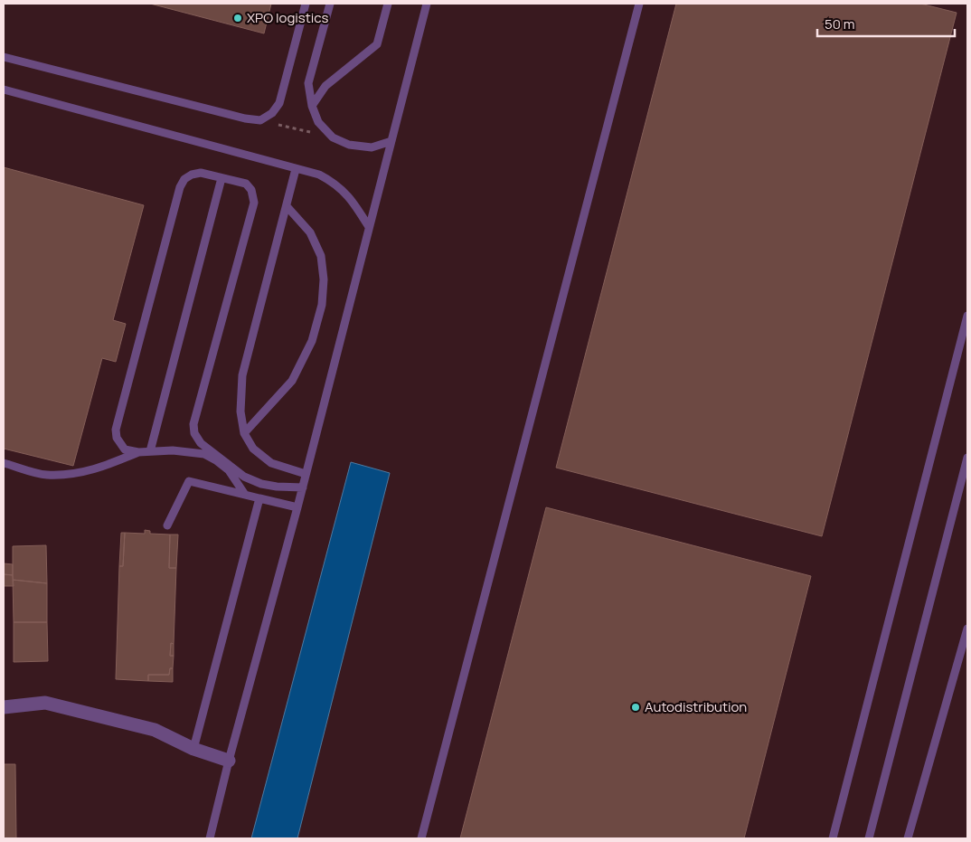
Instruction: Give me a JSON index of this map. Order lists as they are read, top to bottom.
{
  "places": ["XPO logistics", "Autodistribution"],
  "scale_bar": "50 m"
}
